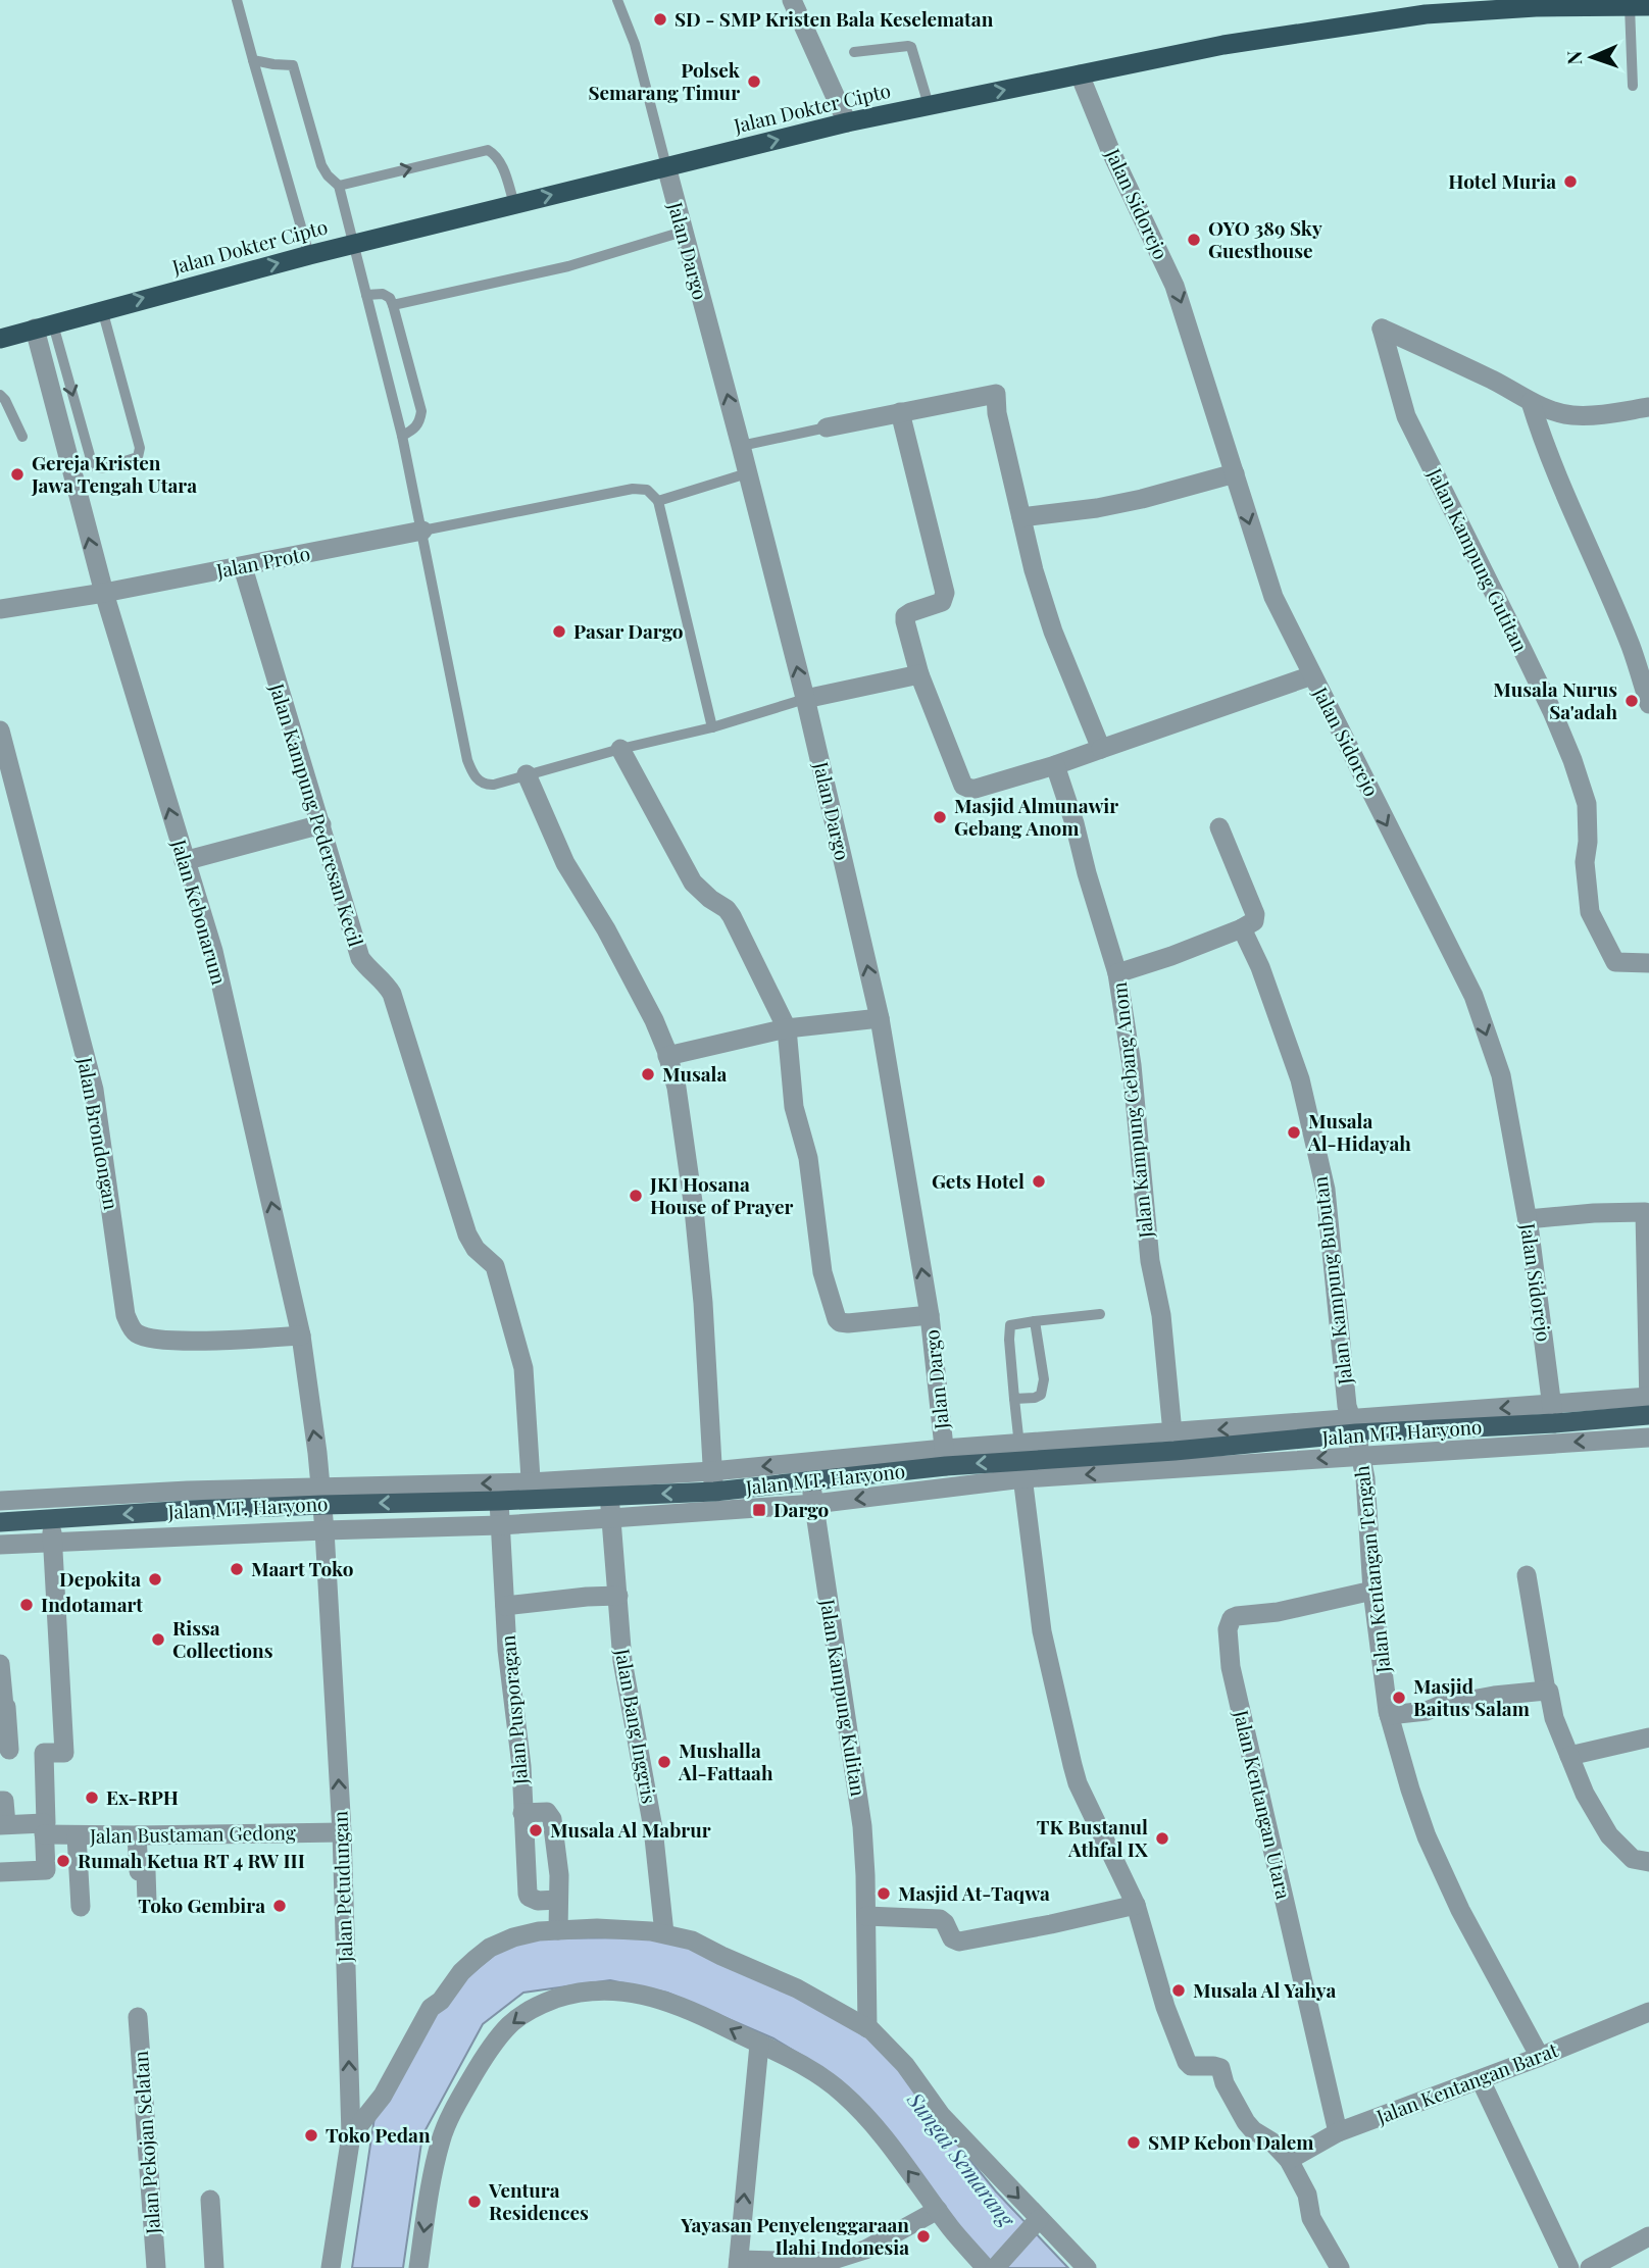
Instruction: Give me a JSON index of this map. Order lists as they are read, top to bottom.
{
  "streets": {
    "highway": ["Jalan Dokter Cipto"],
    "main road": ["Jalan MT. Haryono"],
    "street": [
      "Jalan Sidorejo",
      "Jalan Dargo",
      "Jalan Kampung Gutitan",
      "Jalan Proto",
      "Jalan Kampung Pederesan Kecil",
      "Jalan Kebonarum",
      "Jalan Kampung Gebang Anom",
      "Jalan Brondongan",
      "Jalan Kampung Bubutan",
      "Jalan Kentangan Tengah",
      "Jalan Kampung Kulitan",
      "Jalan Pusporagan",
      "Jalan Bang Inggris",
      "Jalan Kentangan Utara",
      "Jalan Bustaman Gedong",
      "Jalan Petudungan",
      "Jalan Kentangan Barat",
      "Jalan Pekojan Selatan"
    ]
  },
  "crossings": [
    ["Jalan Dokter Cipto", "Jalan Sidorejo"],
    ["Jalan Dokter Cipto", "Jalan Dargo"],
    ["Jalan Dokter Cipto", "Jalan Kebonarum"],
    ["Jalan Sidorejo", "Jalan MT. Haryono"],
    ["Jalan Dargo", "Jalan MT. Haryono"],
    ["Jalan Proto", "Jalan Kampung Pederesan Kecil"],
    ["Jalan Proto", "Jalan Kebonarum"],
    ["Jalan Kampung Pederesan Kecil", "Jalan MT. Haryono"],
    ["Jalan Kebonarum", "Jalan Brondongan"],
    ["Jalan Kebonarum", "Jalan MT. Haryono"],
    ["Jalan Kebonarum", "Jalan Petudungan"],
    ["Jalan Kampung Gebang Anom", "Jalan MT. Haryono"],
    ["Jalan Kampung Bubutan", "Jalan MT. Haryono"],
    ["Jalan Kampung Bubutan", "Jalan Kentangan Tengah"],
    ["Jalan MT. Haryono", "Jalan Kentangan Tengah"],
    ["Jalan MT. Haryono", "Jalan Kampung Kulitan"],
    ["Jalan MT. Haryono", "Jalan Pusporagan"],
    ["Jalan MT. Haryono", "Jalan Bang Inggris"],
    ["Jalan MT. Haryono", "Jalan Petudungan"],
    ["Jalan Kentangan Tengah", "Jalan Kentangan Utara"],
    ["Jalan Kentangan Tengah", "Jalan Kentangan Barat"],
    ["Jalan Pusporagan", "Jalan Bang Inggris"],
    ["Jalan Kentangan Utara", "Jalan Kentangan Barat"],
    ["Jalan Bustaman Gedong", "Jalan Petudungan"]
  ],
  "one_way": [
    "Jalan Dokter Cipto",
    "Jalan Sidorejo",
    "Jalan Dargo",
    "Jalan Kebonarum",
    "Jalan MT. Haryono",
    "Jalan Petudungan"
  ],
  "water": ["Sungai Semarang"],
  "places": {
    "other": [
      "SD - SMP Kristen Bala Keselematan",
      "Polsek Semarang Timur",
      "Hotel Muria",
      "OYO 389 Sky Guesthouse",
      "Gereja Kristen Jawa Tengah Utara",
      "Pasar Dargo",
      "Musala Nurus Sa'adah",
      "Masjid Almunawir Gebang Anom",
      "Musala",
      "Musala Al-Hidayah",
      "Gets Hotel",
      "JKI Hosana House of Prayer",
      "Maart Toko",
      "Depokita",
      "Indotamart",
      "Rissa Collections",
      "Masjid Baitus Salam",
      "Mushalla Al-Fattaah",
      "Ex-RPH",
      "Musala Al Mabrur",
      "TK Bustanul Athfal IX",
      "Rumah Ketua RT 4 RW III",
      "Masjid At-Taqwa",
      "Toko Gembira",
      "Musala Al Yahya",
      "Toko Pedan",
      "SMP Kebon Dalem",
      "Ventura Residences",
      "Yayasan Penyelenggaraan Ilahi Indonesia"
    ],
    "transit": ["Dargo"]
  },
  "north": "left"
}
